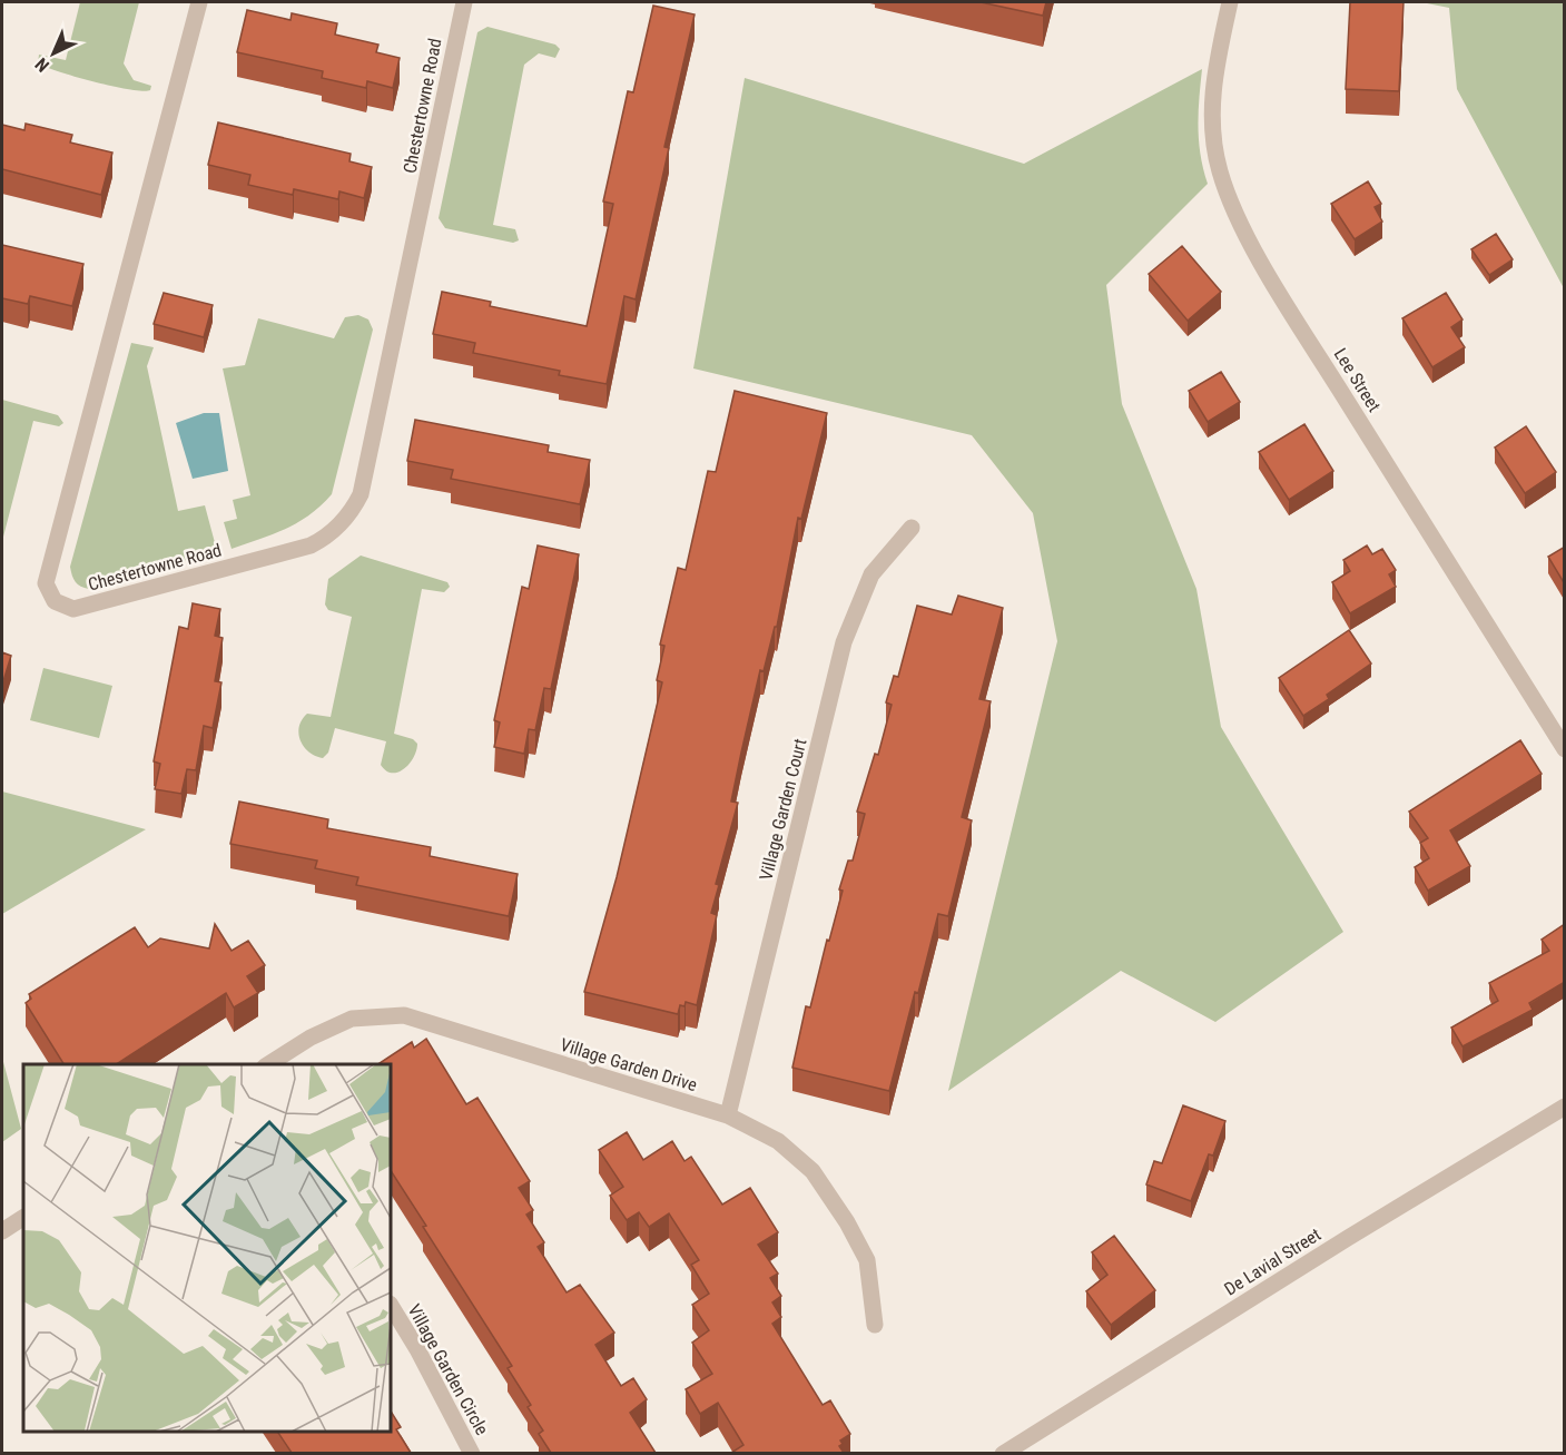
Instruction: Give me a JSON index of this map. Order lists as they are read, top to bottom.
{
  "streets": {
    "street": [
      "Chestertowne Road",
      "Lee Street",
      "Village Garden Court",
      "Village Garden Drive",
      "De Lavial Street",
      "Village Garden Circle"
    ]
  },
  "crossings": [
    ["Village Garden Court", "Village Garden Drive"]
  ],
  "north": "bottom left"
}
